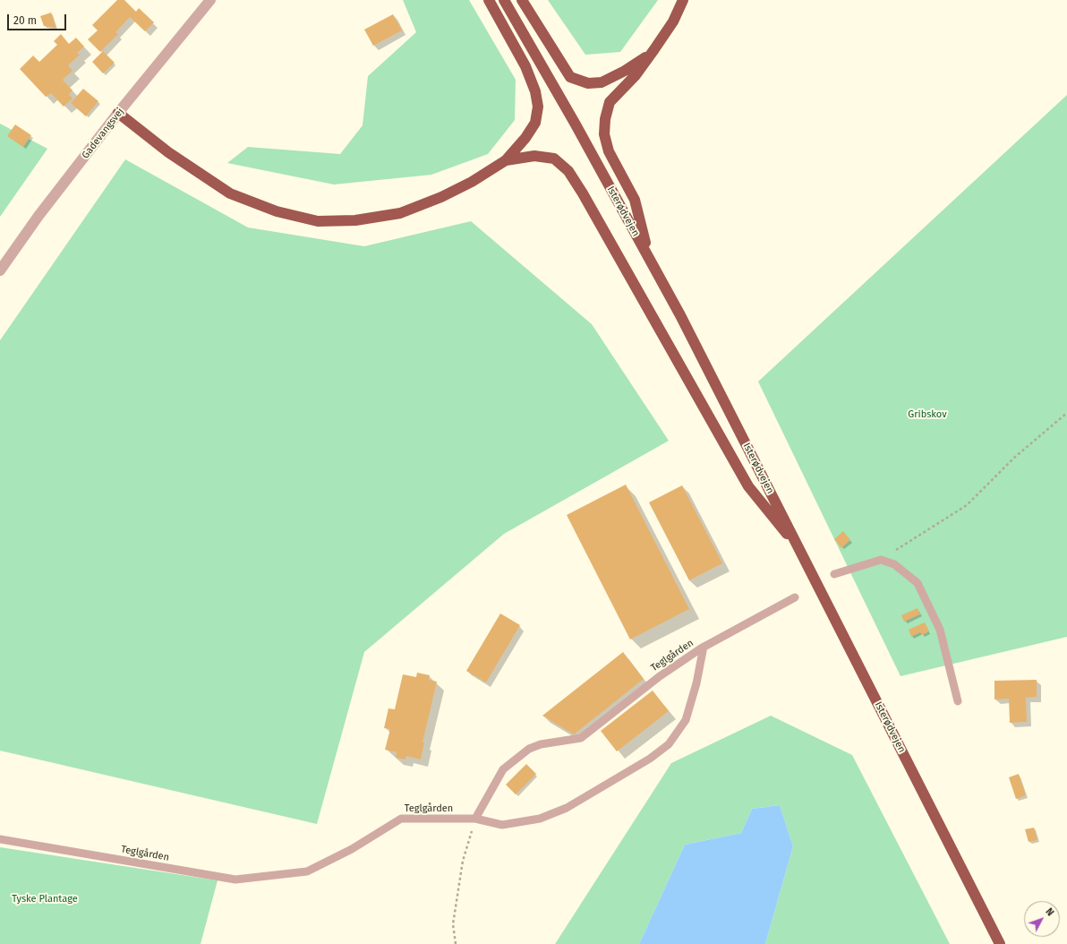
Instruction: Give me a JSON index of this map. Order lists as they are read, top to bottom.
{
  "streets": {
    "highway": ["Isterødvejen"],
    "street": ["Gadevangsvej"],
    "lane": ["Teglgården"]
  },
  "parks": ["Gribskov", "Tyske Plantage"],
  "scale_bar": "20 m",
  "north": "top right"
}
